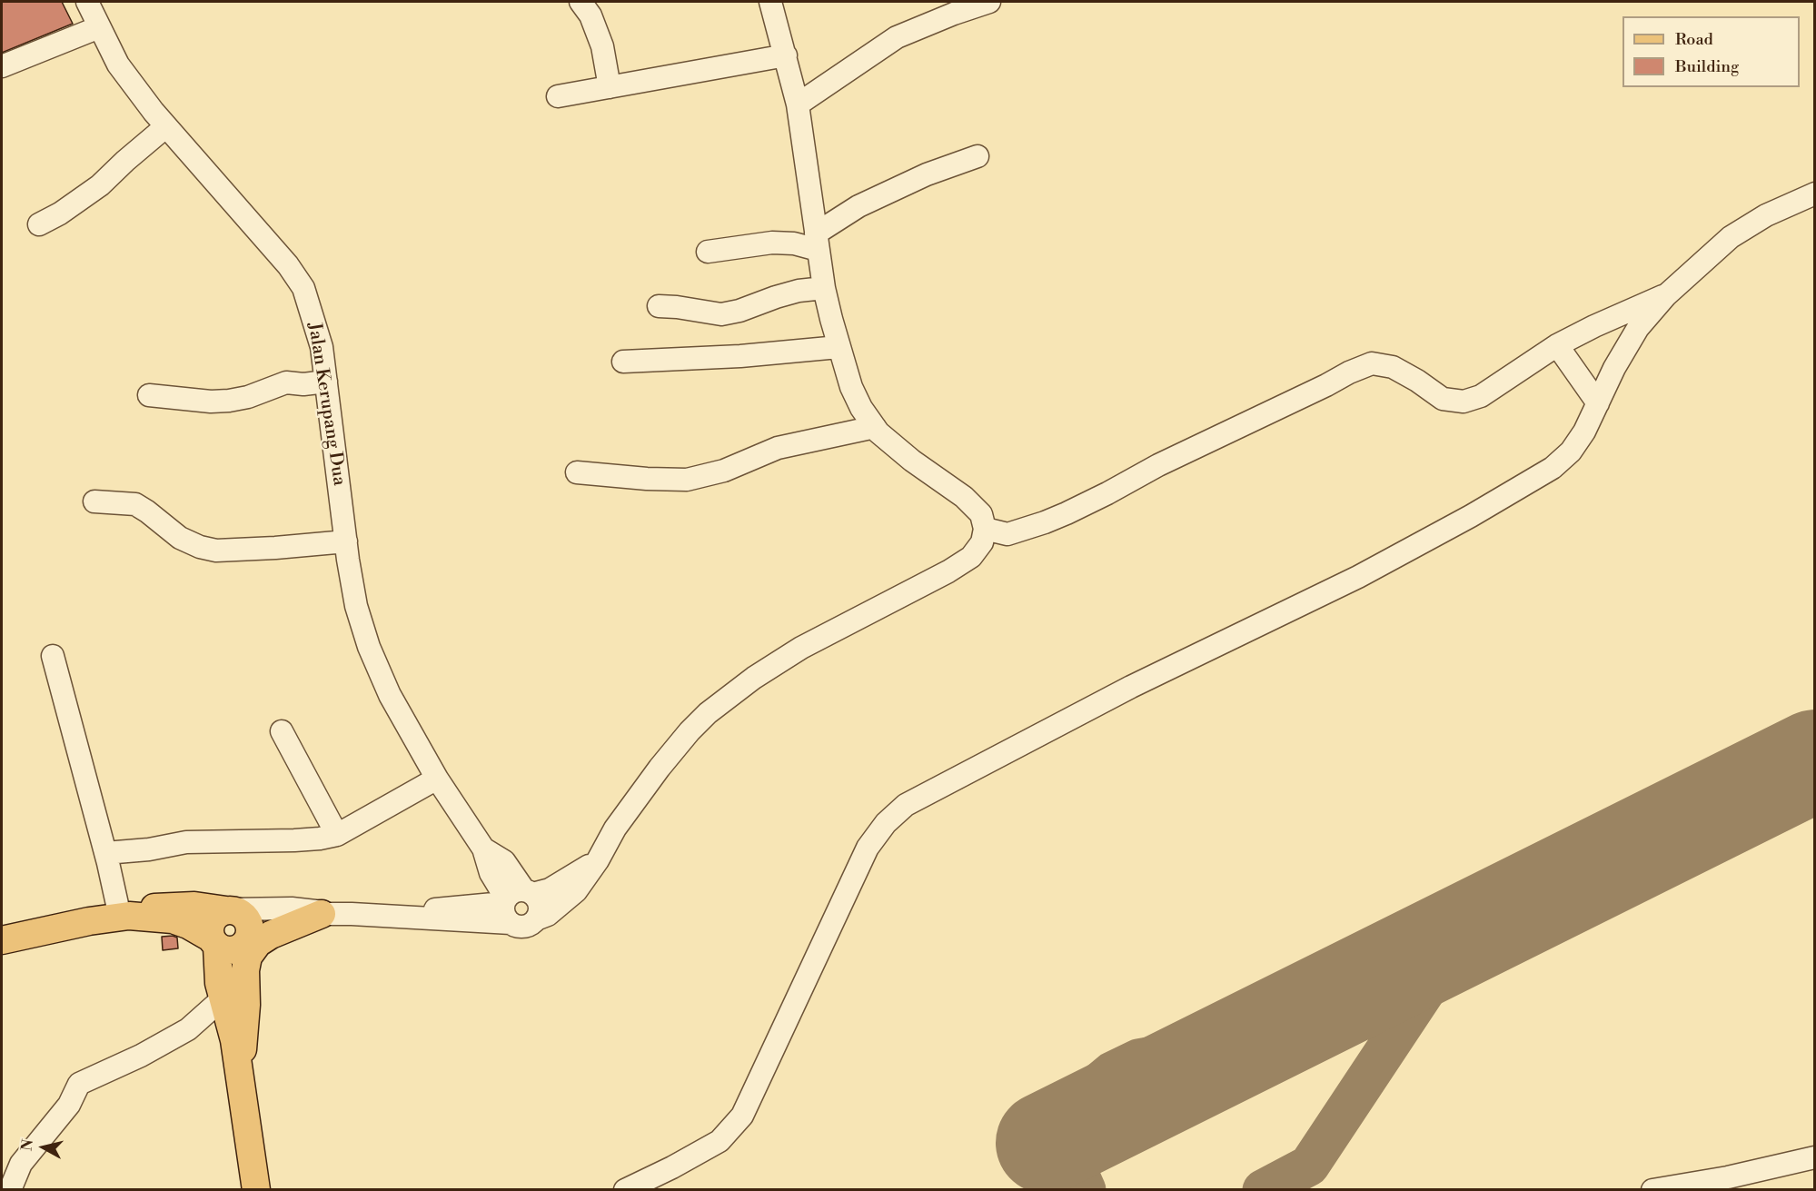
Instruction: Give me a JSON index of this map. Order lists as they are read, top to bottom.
{
  "streets": {
    "street": ["Jalan Kerupang Dua"]
  },
  "legend": ["Road", "Building"],
  "north": "left"
}
